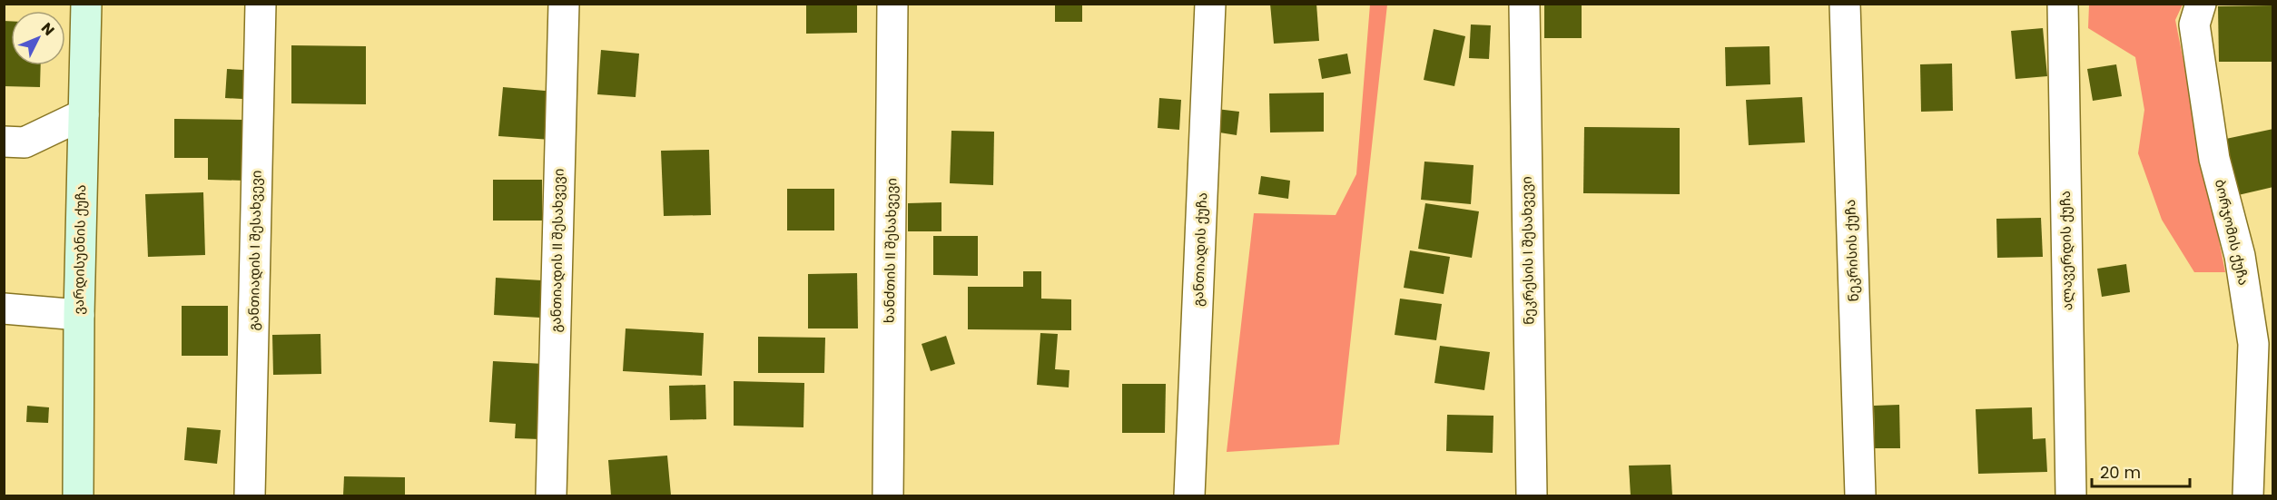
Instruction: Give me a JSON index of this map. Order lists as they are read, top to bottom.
{
  "streets": {
    "street": [
      "ბორჯომის ქუჩა",
      "ვარდისუბნის ქუჩა",
      "განთიადის ქუჩა",
      "განთიადის I შესახვევი",
      "განთიადის II შესახვევი",
      "ხანძთის II შესახვევი",
      "ნეკრესის I შესახვევი",
      "ნეკრისის ქუჩა",
      "ალავერდის ქუჩა"
    ]
  },
  "scale_bar": "20 m",
  "north": "top right"
}
